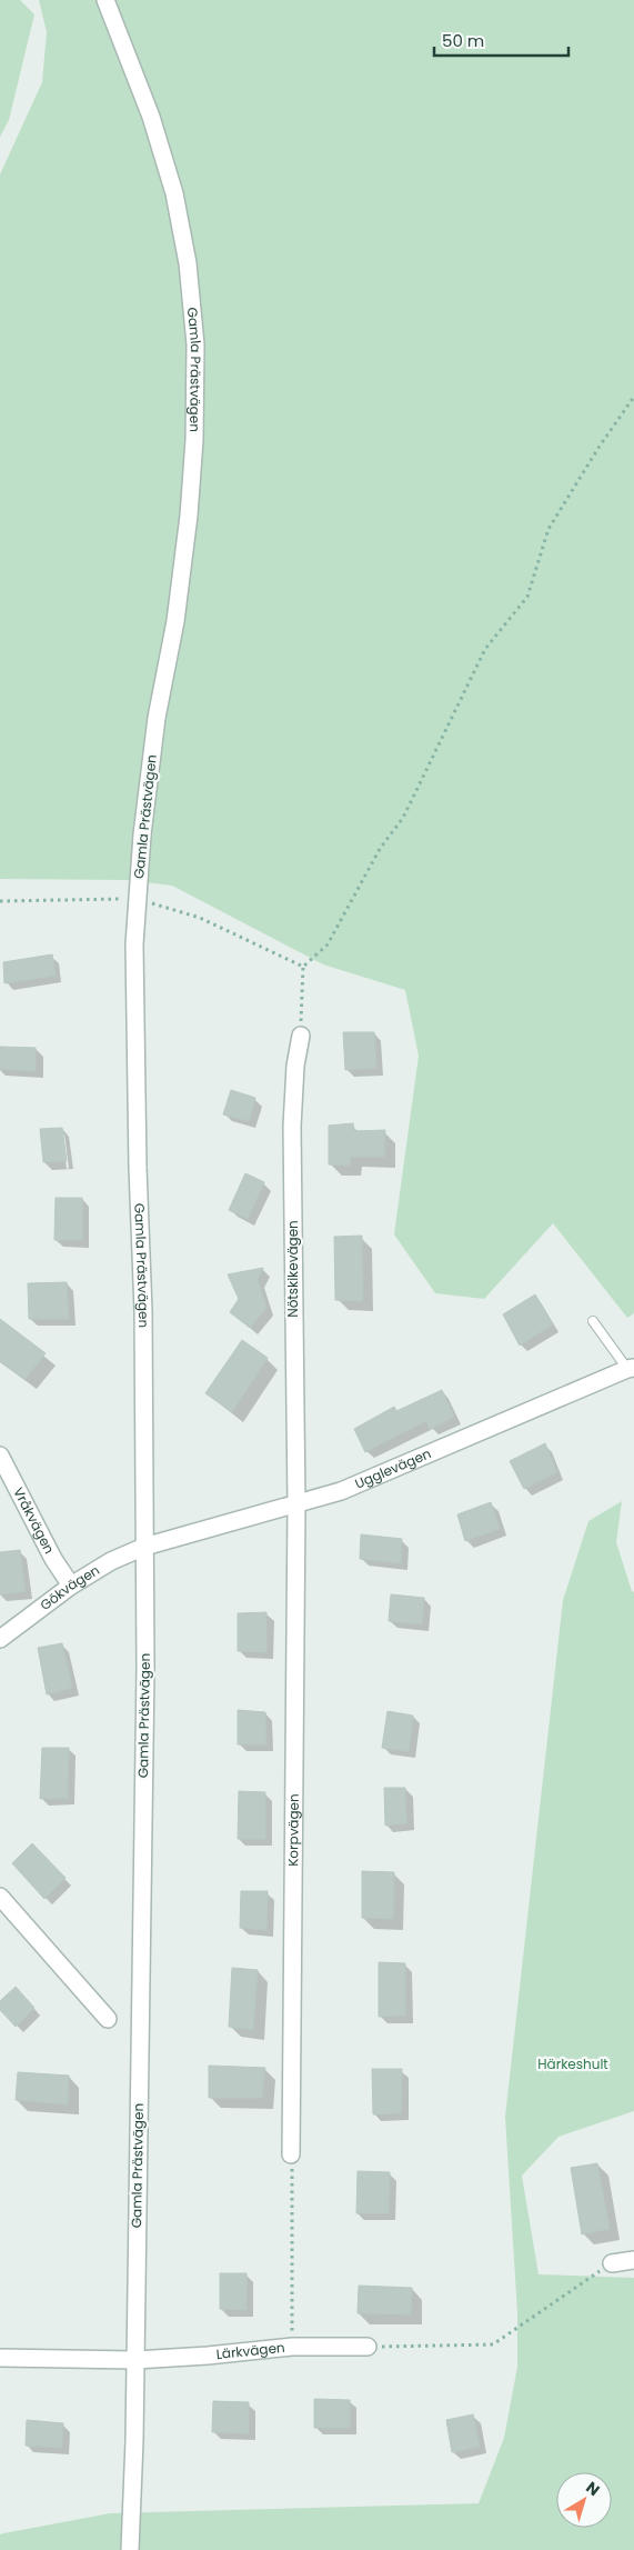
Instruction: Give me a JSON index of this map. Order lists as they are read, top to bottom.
{
  "streets": {
    "street": [
      "Gamla Prästvägen",
      "Nötskikevägen",
      "Ugglevägen",
      "Vråkvägen",
      "Gökvägen",
      "Korpvägen",
      "Lärkvägen"
    ]
  },
  "crossings": [
    ["Gamla Prästvägen", "Ugglevägen"],
    ["Gamla Prästvägen", "Gökvägen"],
    ["Gamla Prästvägen", "Lärkvägen"],
    ["Nötskikevägen", "Ugglevägen"],
    ["Nötskikevägen", "Korpvägen"],
    ["Ugglevägen", "Gökvägen"],
    ["Ugglevägen", "Korpvägen"],
    ["Vråkvägen", "Gökvägen"]
  ],
  "parks": ["Härkeshult"],
  "scale_bar": "50 m",
  "north": "top right"
}
